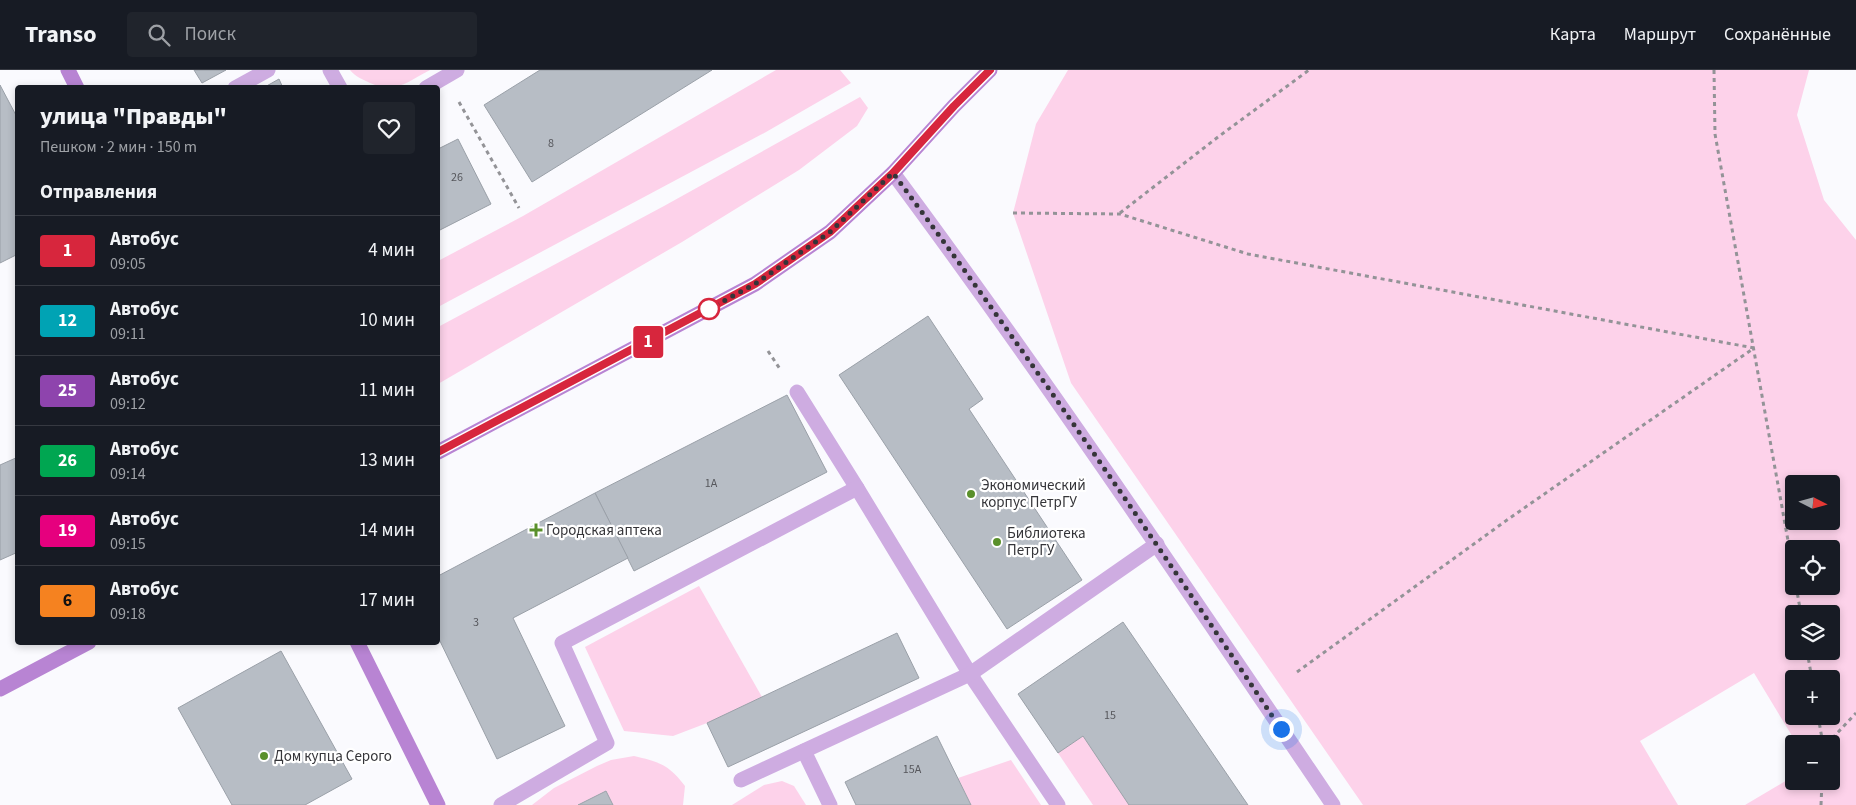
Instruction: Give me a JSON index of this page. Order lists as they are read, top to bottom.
{
  "places": {
    "other": ["Экономический корпус ПетрГУ", "Библиотека ПетрГУ", "Дом купца Серого"],
    "health": ["Городская аптека"]
  },
  "lines": ["bus line 1"],
  "house_numbers": [
    "8",
    "26",
    "1А",
    "3",
    "15",
    "15А"
  ],
  "north": "right",
  "page": {
    "header": "Transo",
    "search": "Поиск",
    "nav": ["Карта", "Маршрут", "Сохранённые"],
    "on_map": "1",
    "heading": [
      ["улица \"Правды\"", "Пешком · 2 мин · 150 m"],
      "Отправления"
    ],
    "list": [
      {
        "mark": "1",
        "name": "Автобус",
        "note": "09:05",
        "value": "4 мин"
      },
      {
        "mark": "12",
        "name": "Автобус",
        "note": "09:11",
        "value": "10 мин"
      },
      {
        "mark": "25",
        "name": "Автобус",
        "note": "09:12",
        "value": "11 мин"
      },
      {
        "mark": "26",
        "name": "Автобус",
        "note": "09:14",
        "value": "13 мин"
      },
      {
        "mark": "19",
        "name": "Автобус",
        "note": "09:15",
        "value": "14 мин"
      },
      {
        "mark": "6",
        "name": "Автобус",
        "note": "09:18",
        "value": "17 мин"
      }
    ],
    "map_buttons": ["+", "−"]
  }
}
